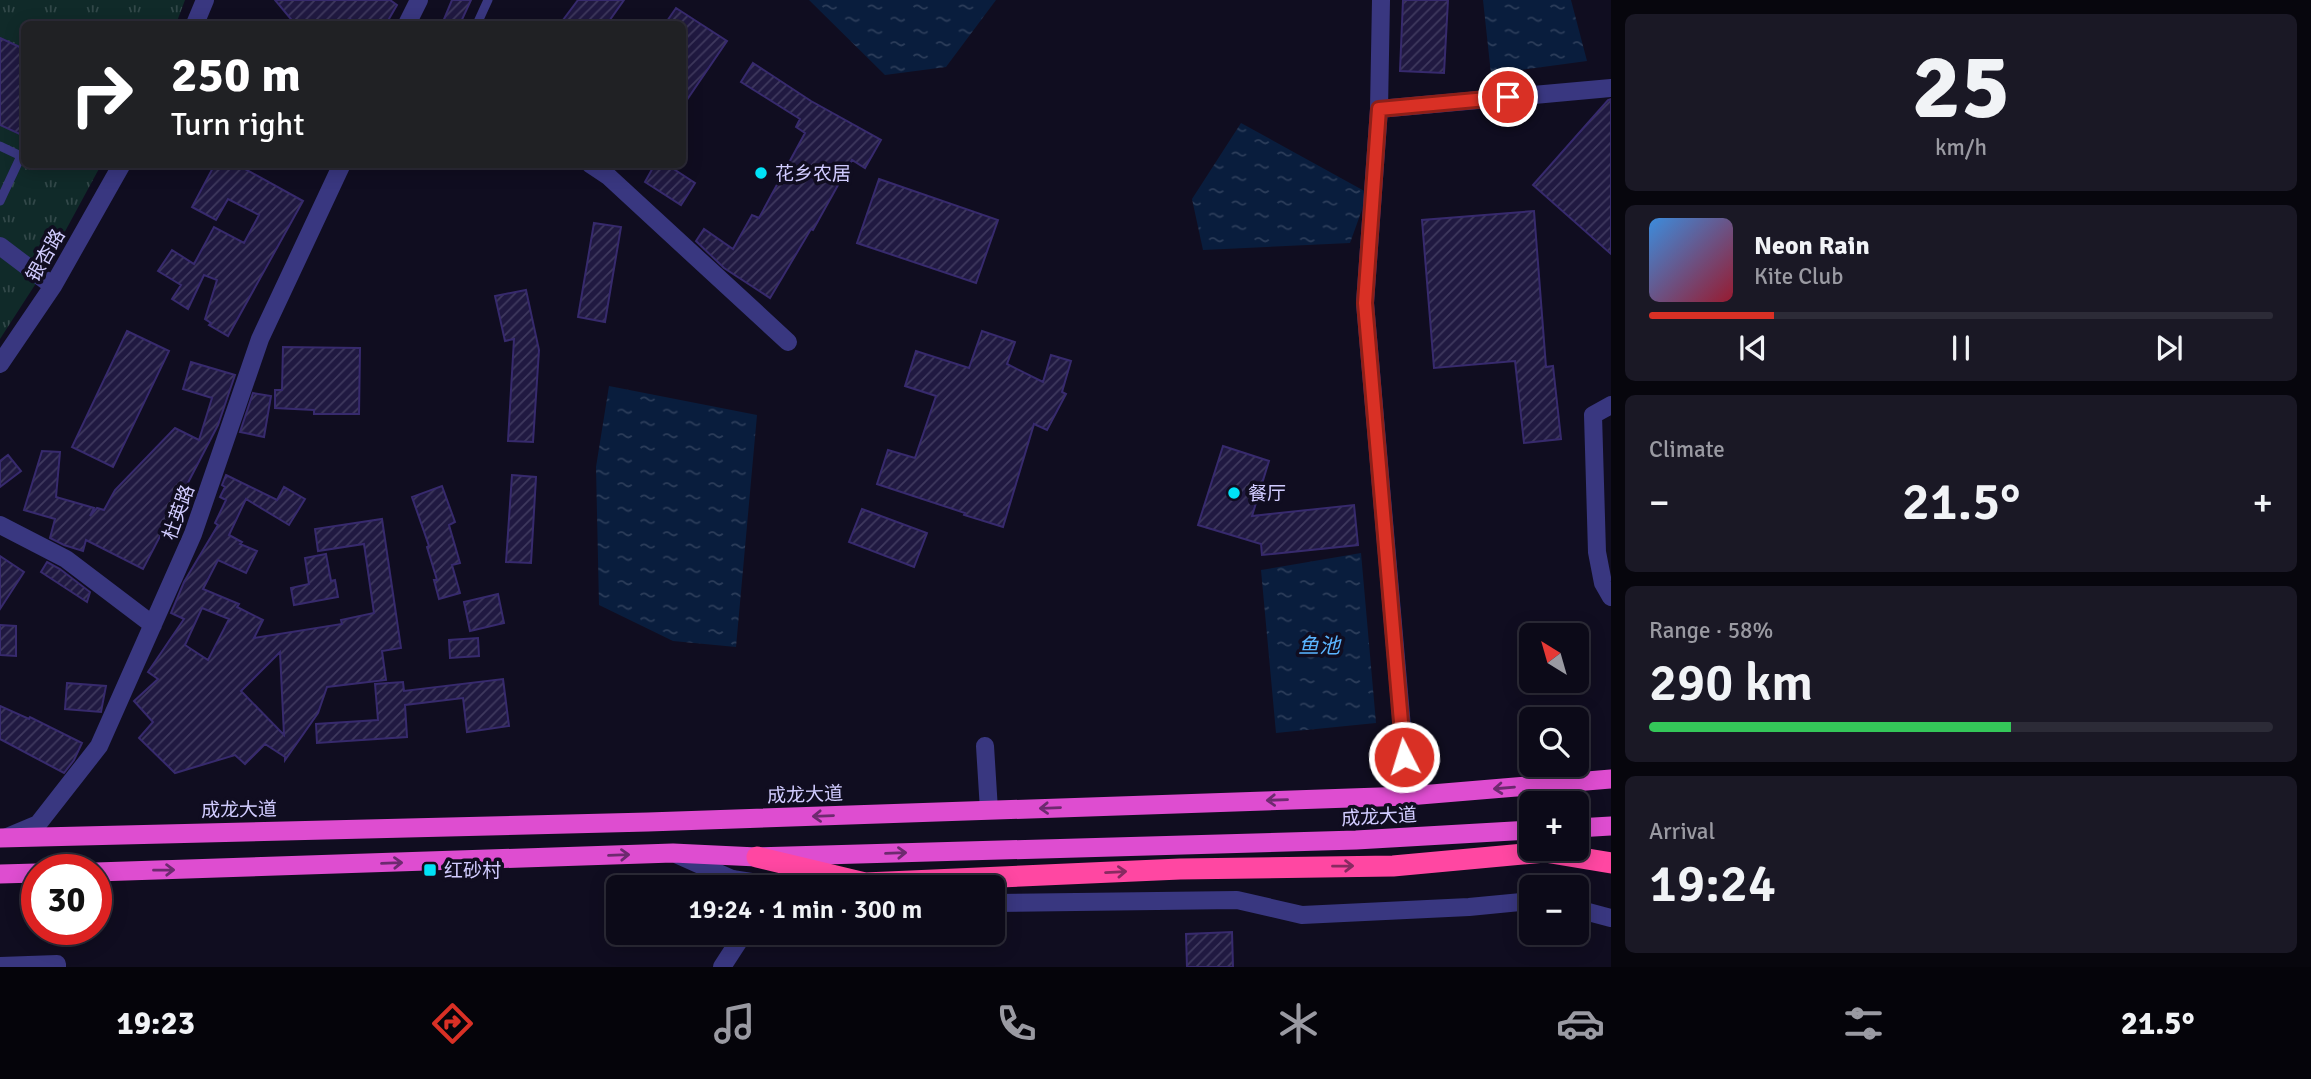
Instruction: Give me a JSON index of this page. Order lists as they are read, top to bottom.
{
  "streets": {
    "highway": ["成龙大道"],
    "street": ["银杏路", "杜英路"]
  },
  "crossings": [
    ["杜英路", "成龙大道"]
  ],
  "water": ["鱼池"],
  "places": {
    "other": ["花乡农居", "餐厅"],
    "transit": ["红砂村"]
  },
  "north": "top left",
  "page": {
    "tile": [
      ["25", "km/h"],
      "Climate",
      ["Range · 58%", "290 km"],
      ["Arrival", "19:24"]
    ],
    "turn": ["250 m", "Turn right"],
    "song": ["Neon Rain", "Kite Club"],
    "heat": ["−", "21.5°", "+"],
    "map_buttons": ["+", "−"],
    "limit": "30",
    "trip": "19:24 · 1 min · 300 m",
    "tabs": ["19:23", "21.5°"]
  }
}
